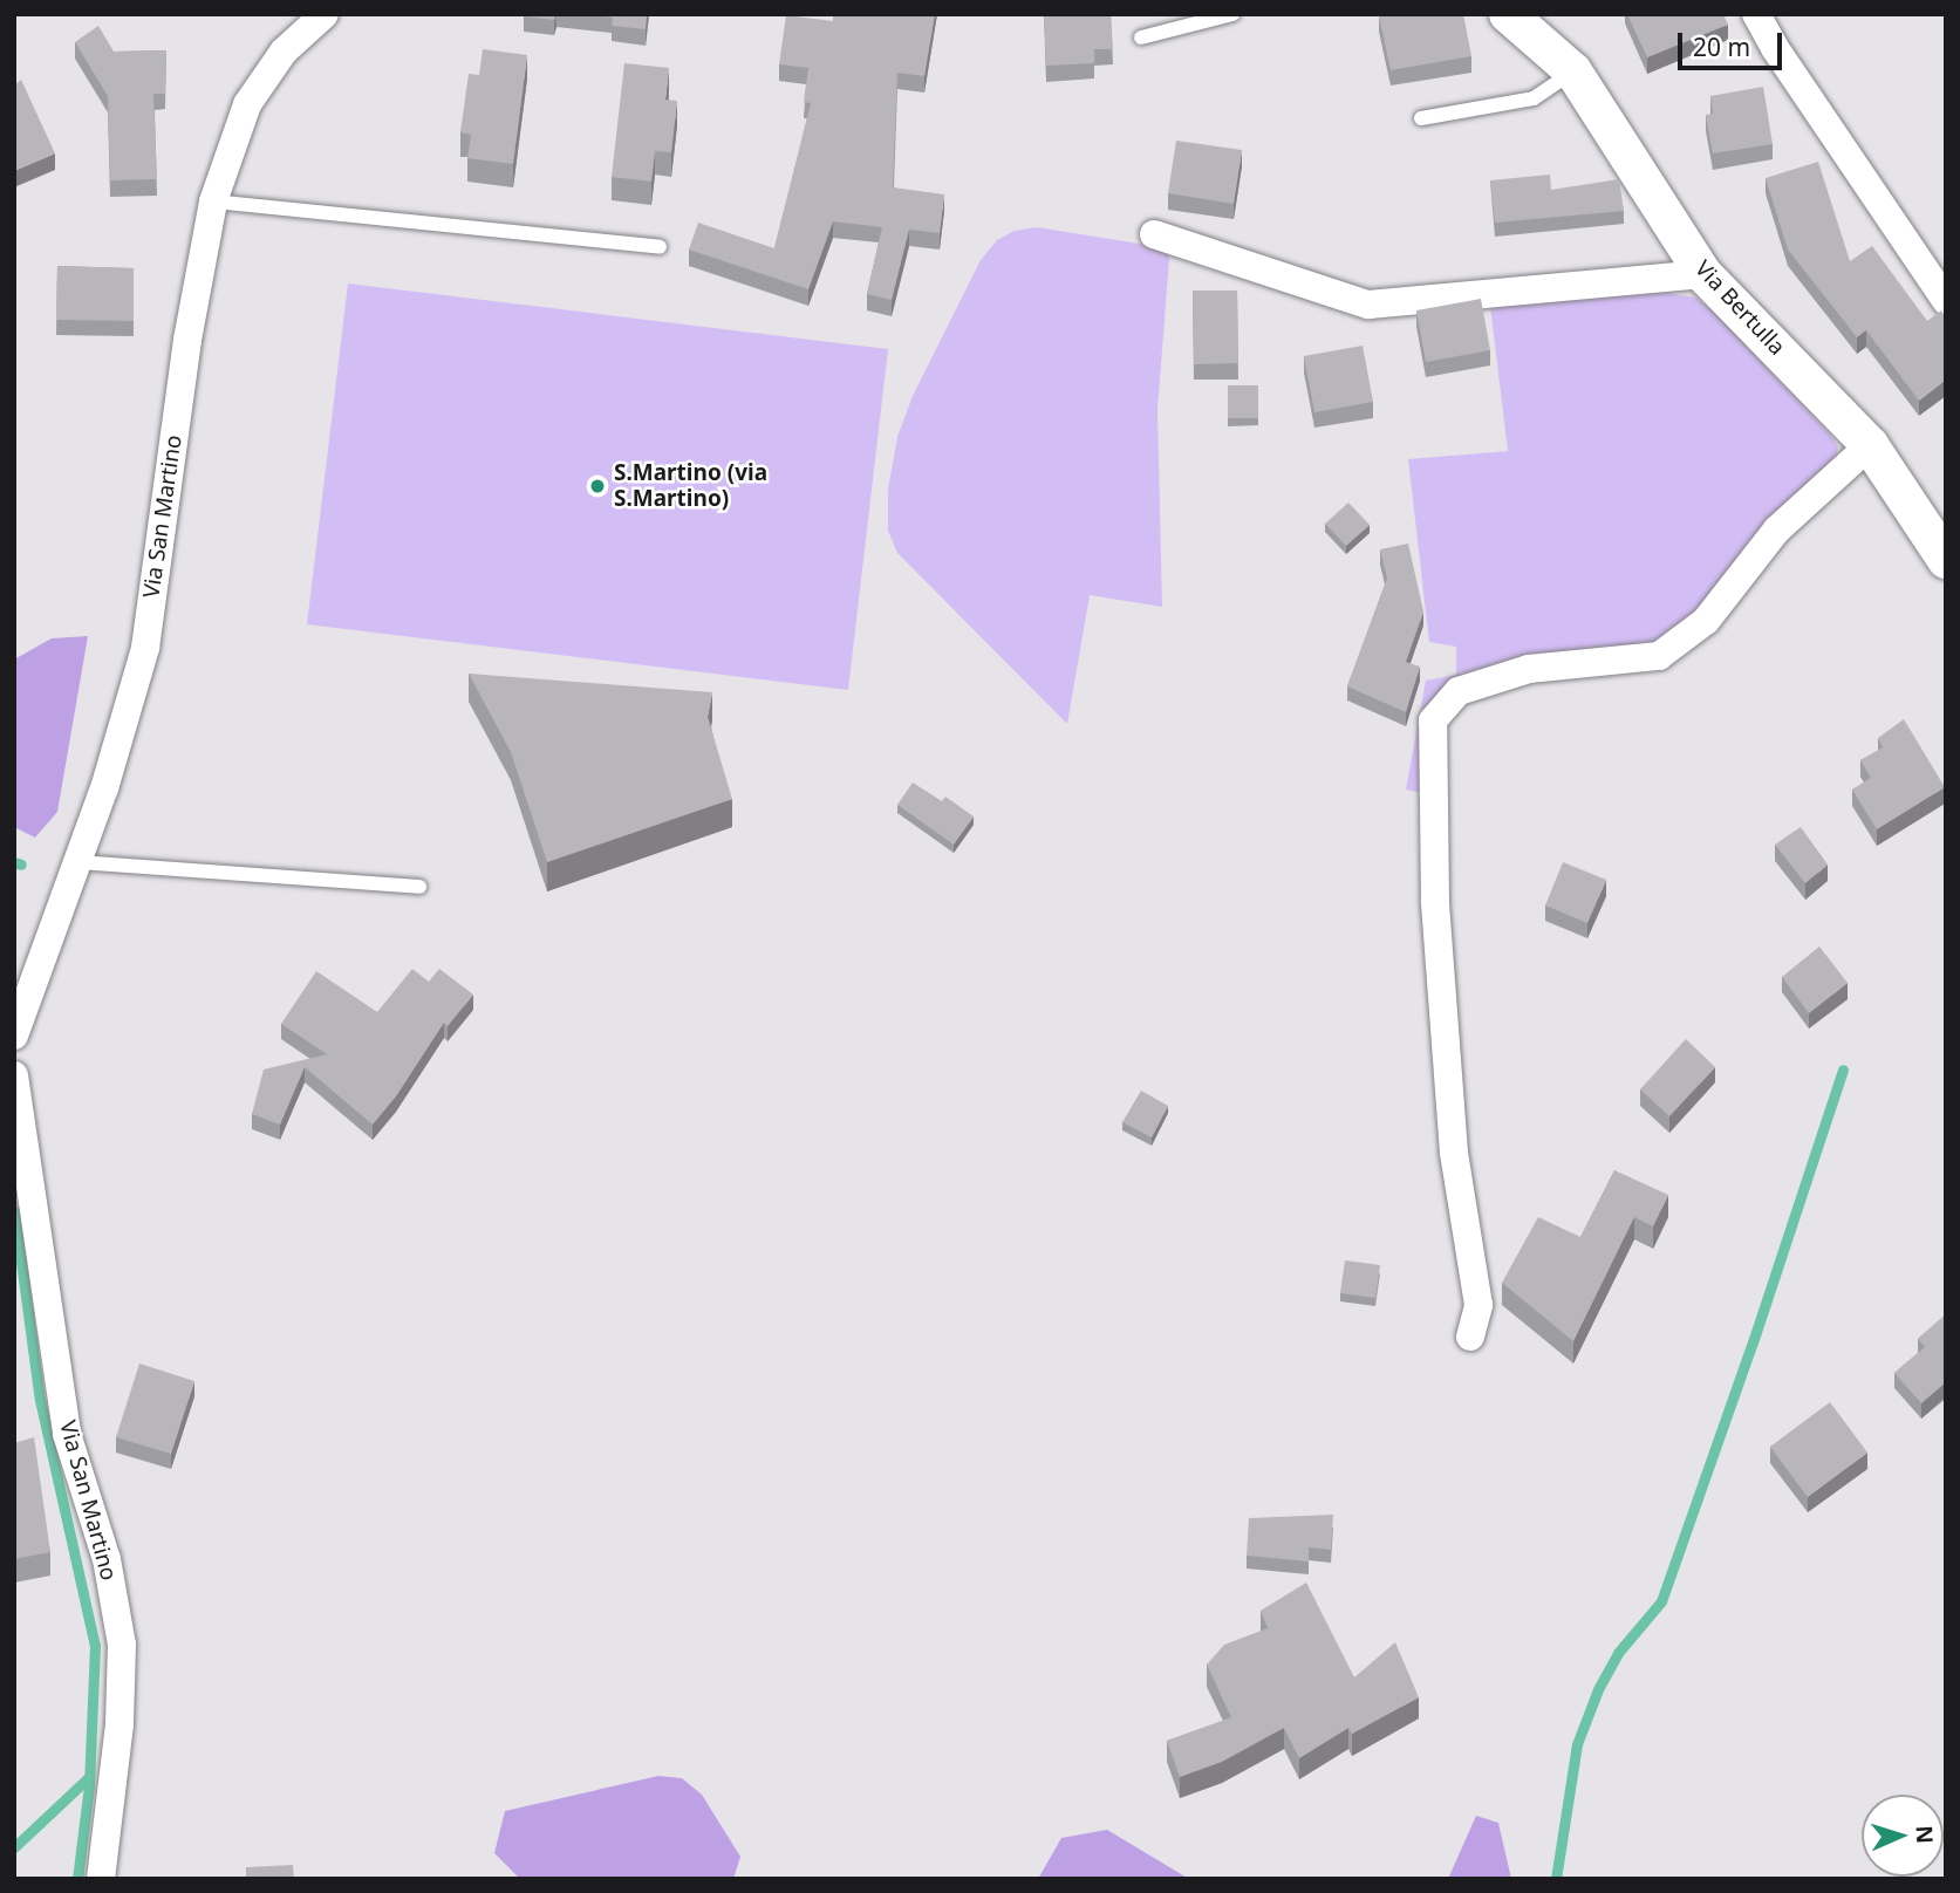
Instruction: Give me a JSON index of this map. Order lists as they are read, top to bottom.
{
  "streets": {
    "street": ["Via Bertulla", "Via San Martino"]
  },
  "places": ["S.Martino (via S.Martino)"],
  "scale_bar": "20 m",
  "north": "right"
}
